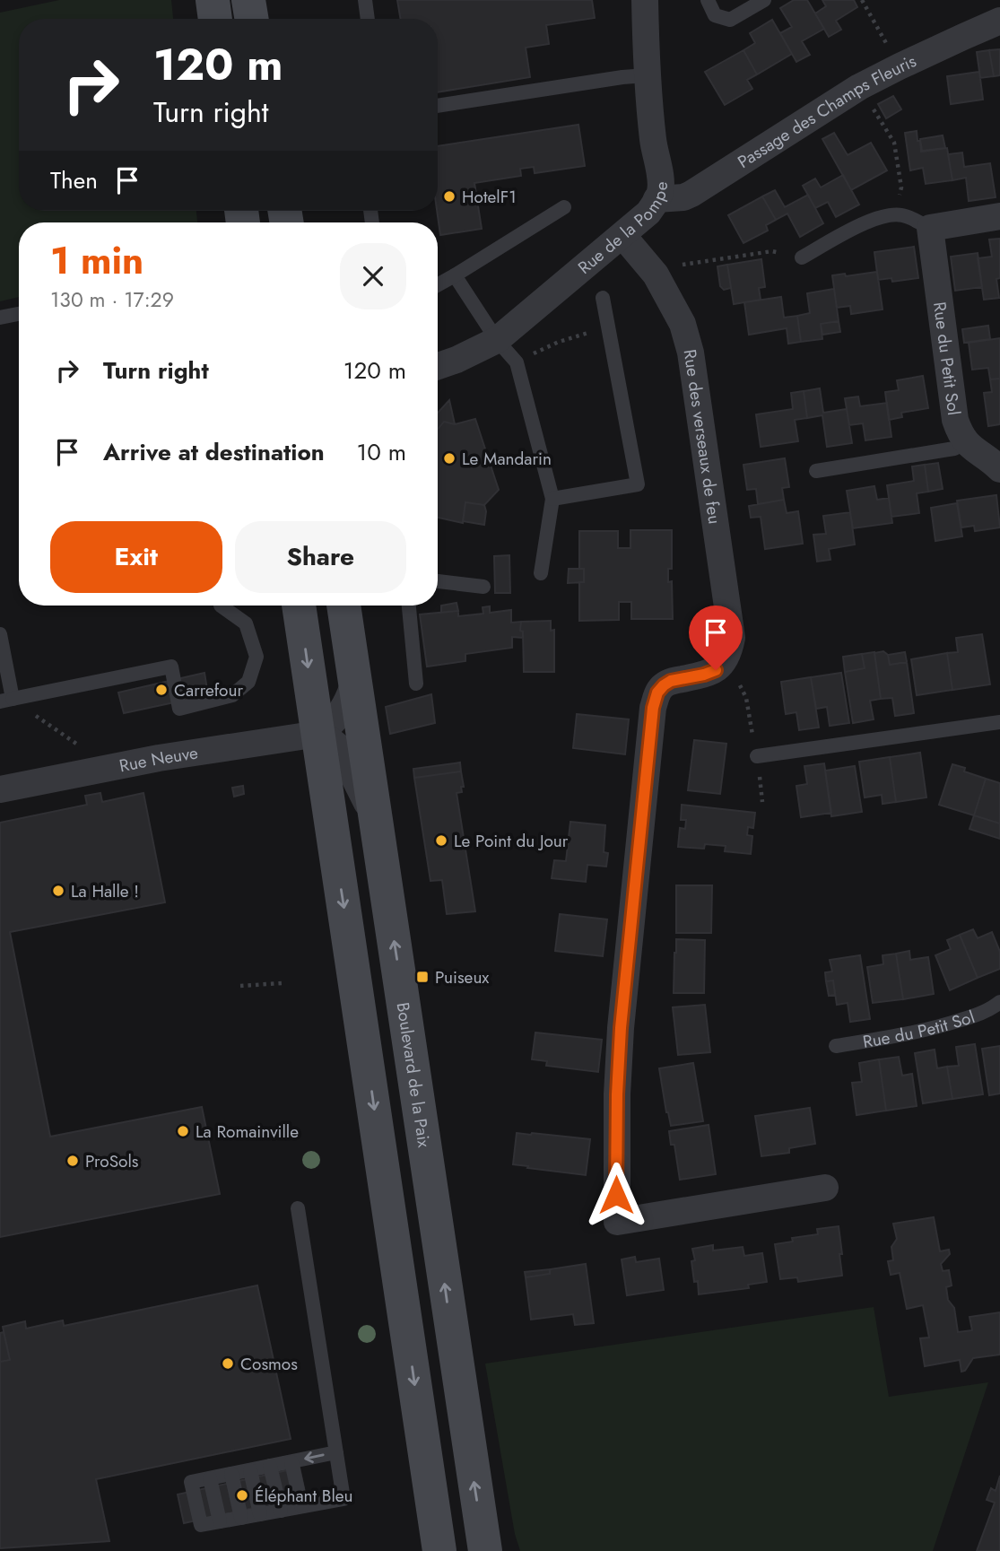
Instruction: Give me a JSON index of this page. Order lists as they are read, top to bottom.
{
  "streets": {
    "main road": ["Boulevard de la Paix"],
    "street": [
      "Passage des Champs Fleuris",
      "Rue de la Pompe",
      "Rue du Petit Sol",
      "Rue des verseaux de feu",
      "Rue Neuve"
    ]
  },
  "crossings": [
    ["Passage des Champs Fleuris", "Rue de la Pompe"],
    ["Rue de la Pompe", "Rue des verseaux de feu"]
  ],
  "places": {
    "other": [
      "HotelF1",
      "Le Mandarin",
      "Carrefour",
      "Le Point du Jour",
      "La Halle !",
      "La Romainville",
      "ProSols",
      "Cosmos",
      "Éléphant Bleu"
    ],
    "transit": ["Puiseux"]
  },
  "page": {
    "turn": ["120 m", "Turn right"],
    "then": "Then",
    "heading": ["1 min", "130 m · 17:29"],
    "list": [
      {
        "name": "Turn right",
        "value": "120 m"
      },
      {
        "name": "Arrive at destination",
        "value": "10 m"
      }
    ],
    "buttons": ["Exit", "Share"]
  }
}
